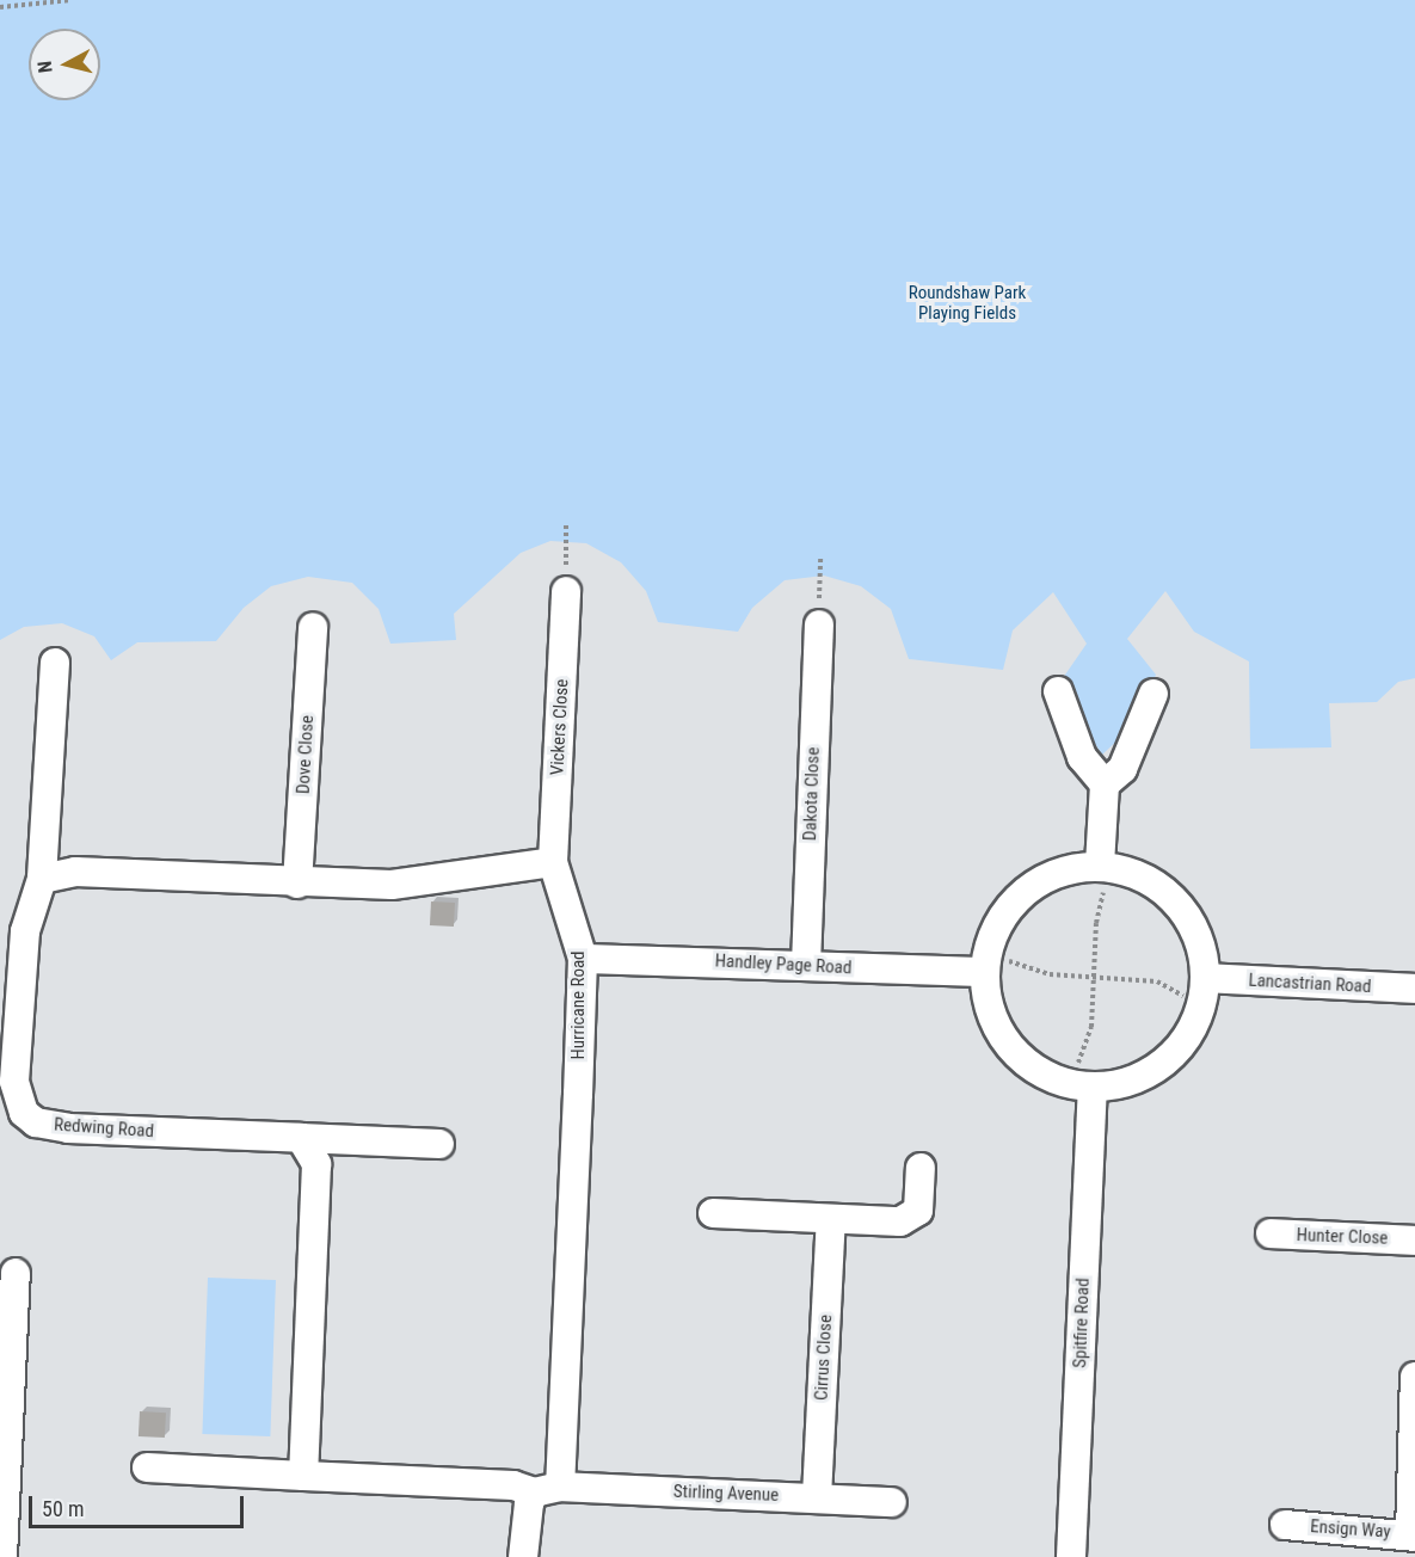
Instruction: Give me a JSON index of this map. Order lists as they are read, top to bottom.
{
  "streets": {
    "street": [
      "Vickers Close",
      "Dove Close",
      "Dakota Close",
      "Handley Page Road",
      "Lancastrian Road",
      "Hurricane Road",
      "Redwing Road",
      "Hunter Close",
      "Spitfire Road",
      "Cirrus Close",
      "Stirling Avenue",
      "Ensign Way"
    ]
  },
  "crossings": [
    ["Vickers Close", "Hurricane Road"],
    ["Dakota Close", "Handley Page Road"],
    ["Handley Page Road", "Hurricane Road"],
    ["Hurricane Road", "Stirling Avenue"],
    ["Cirrus Close", "Stirling Avenue"]
  ],
  "parks": ["Roundshaw Park Playing Fields"],
  "scale_bar": "50 m",
  "north": "left"
}
